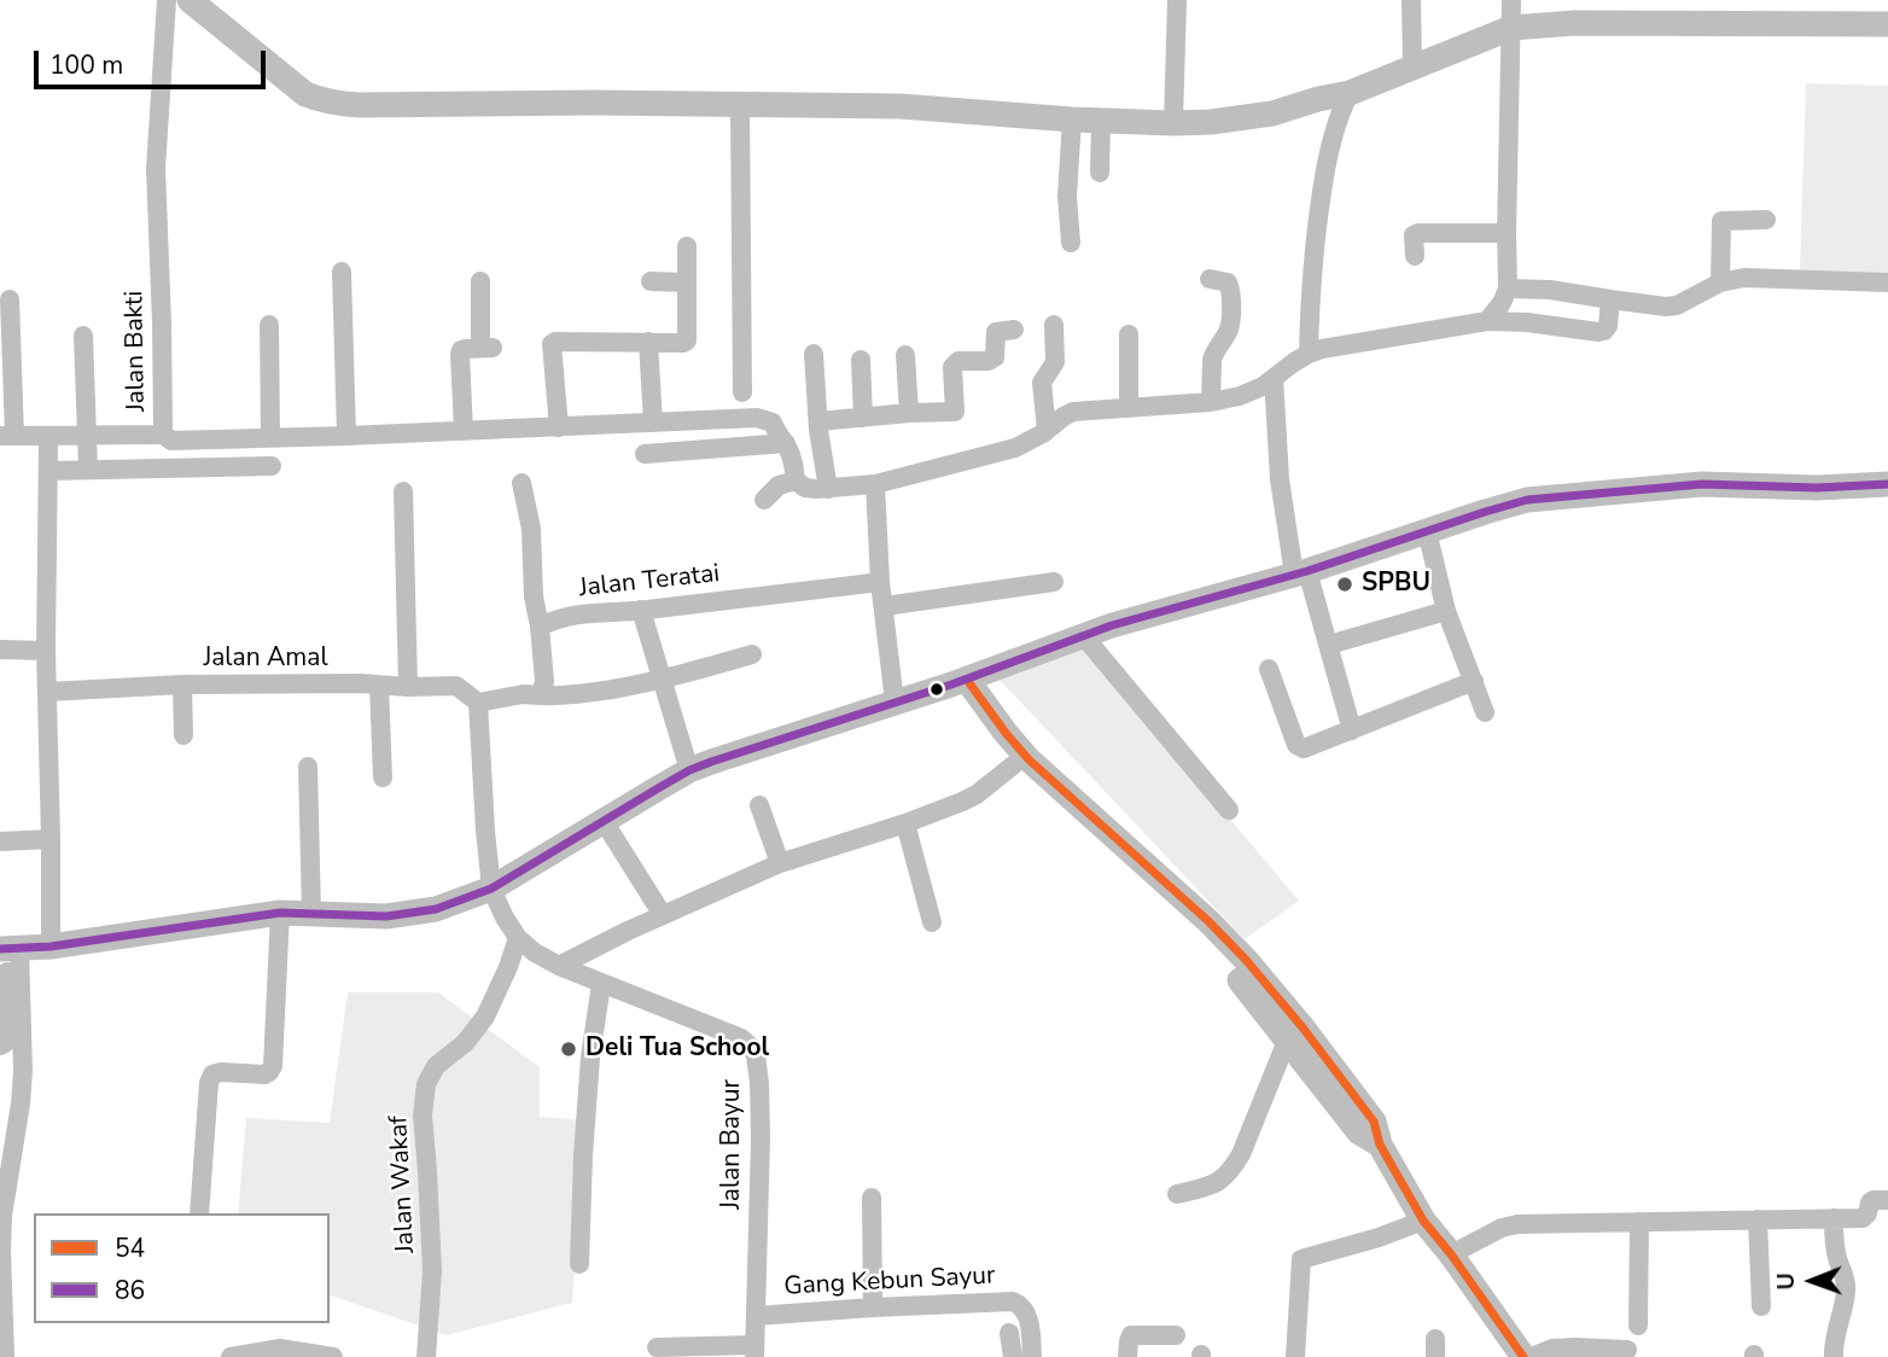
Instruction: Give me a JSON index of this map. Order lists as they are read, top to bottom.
{
  "streets": {
    "street": [
      "Jalan Bakti",
      "Jalan Teratai",
      "Jalan Amal",
      "Jalan Bayur",
      "Jalan Wakaf",
      "Gang Kebun Sayur"
    ]
  },
  "crossings": [
    ["Jalan Bayur", "Jalan Wakaf"],
    ["Jalan Bayur", "Gang Kebun Sayur"]
  ],
  "places": ["SPBU", "Deli Tua School"],
  "lines": ["transit line 86", "transit line 54"],
  "legend": ["54", "86"],
  "scale_bar": "100 m",
  "north": "left"
}
